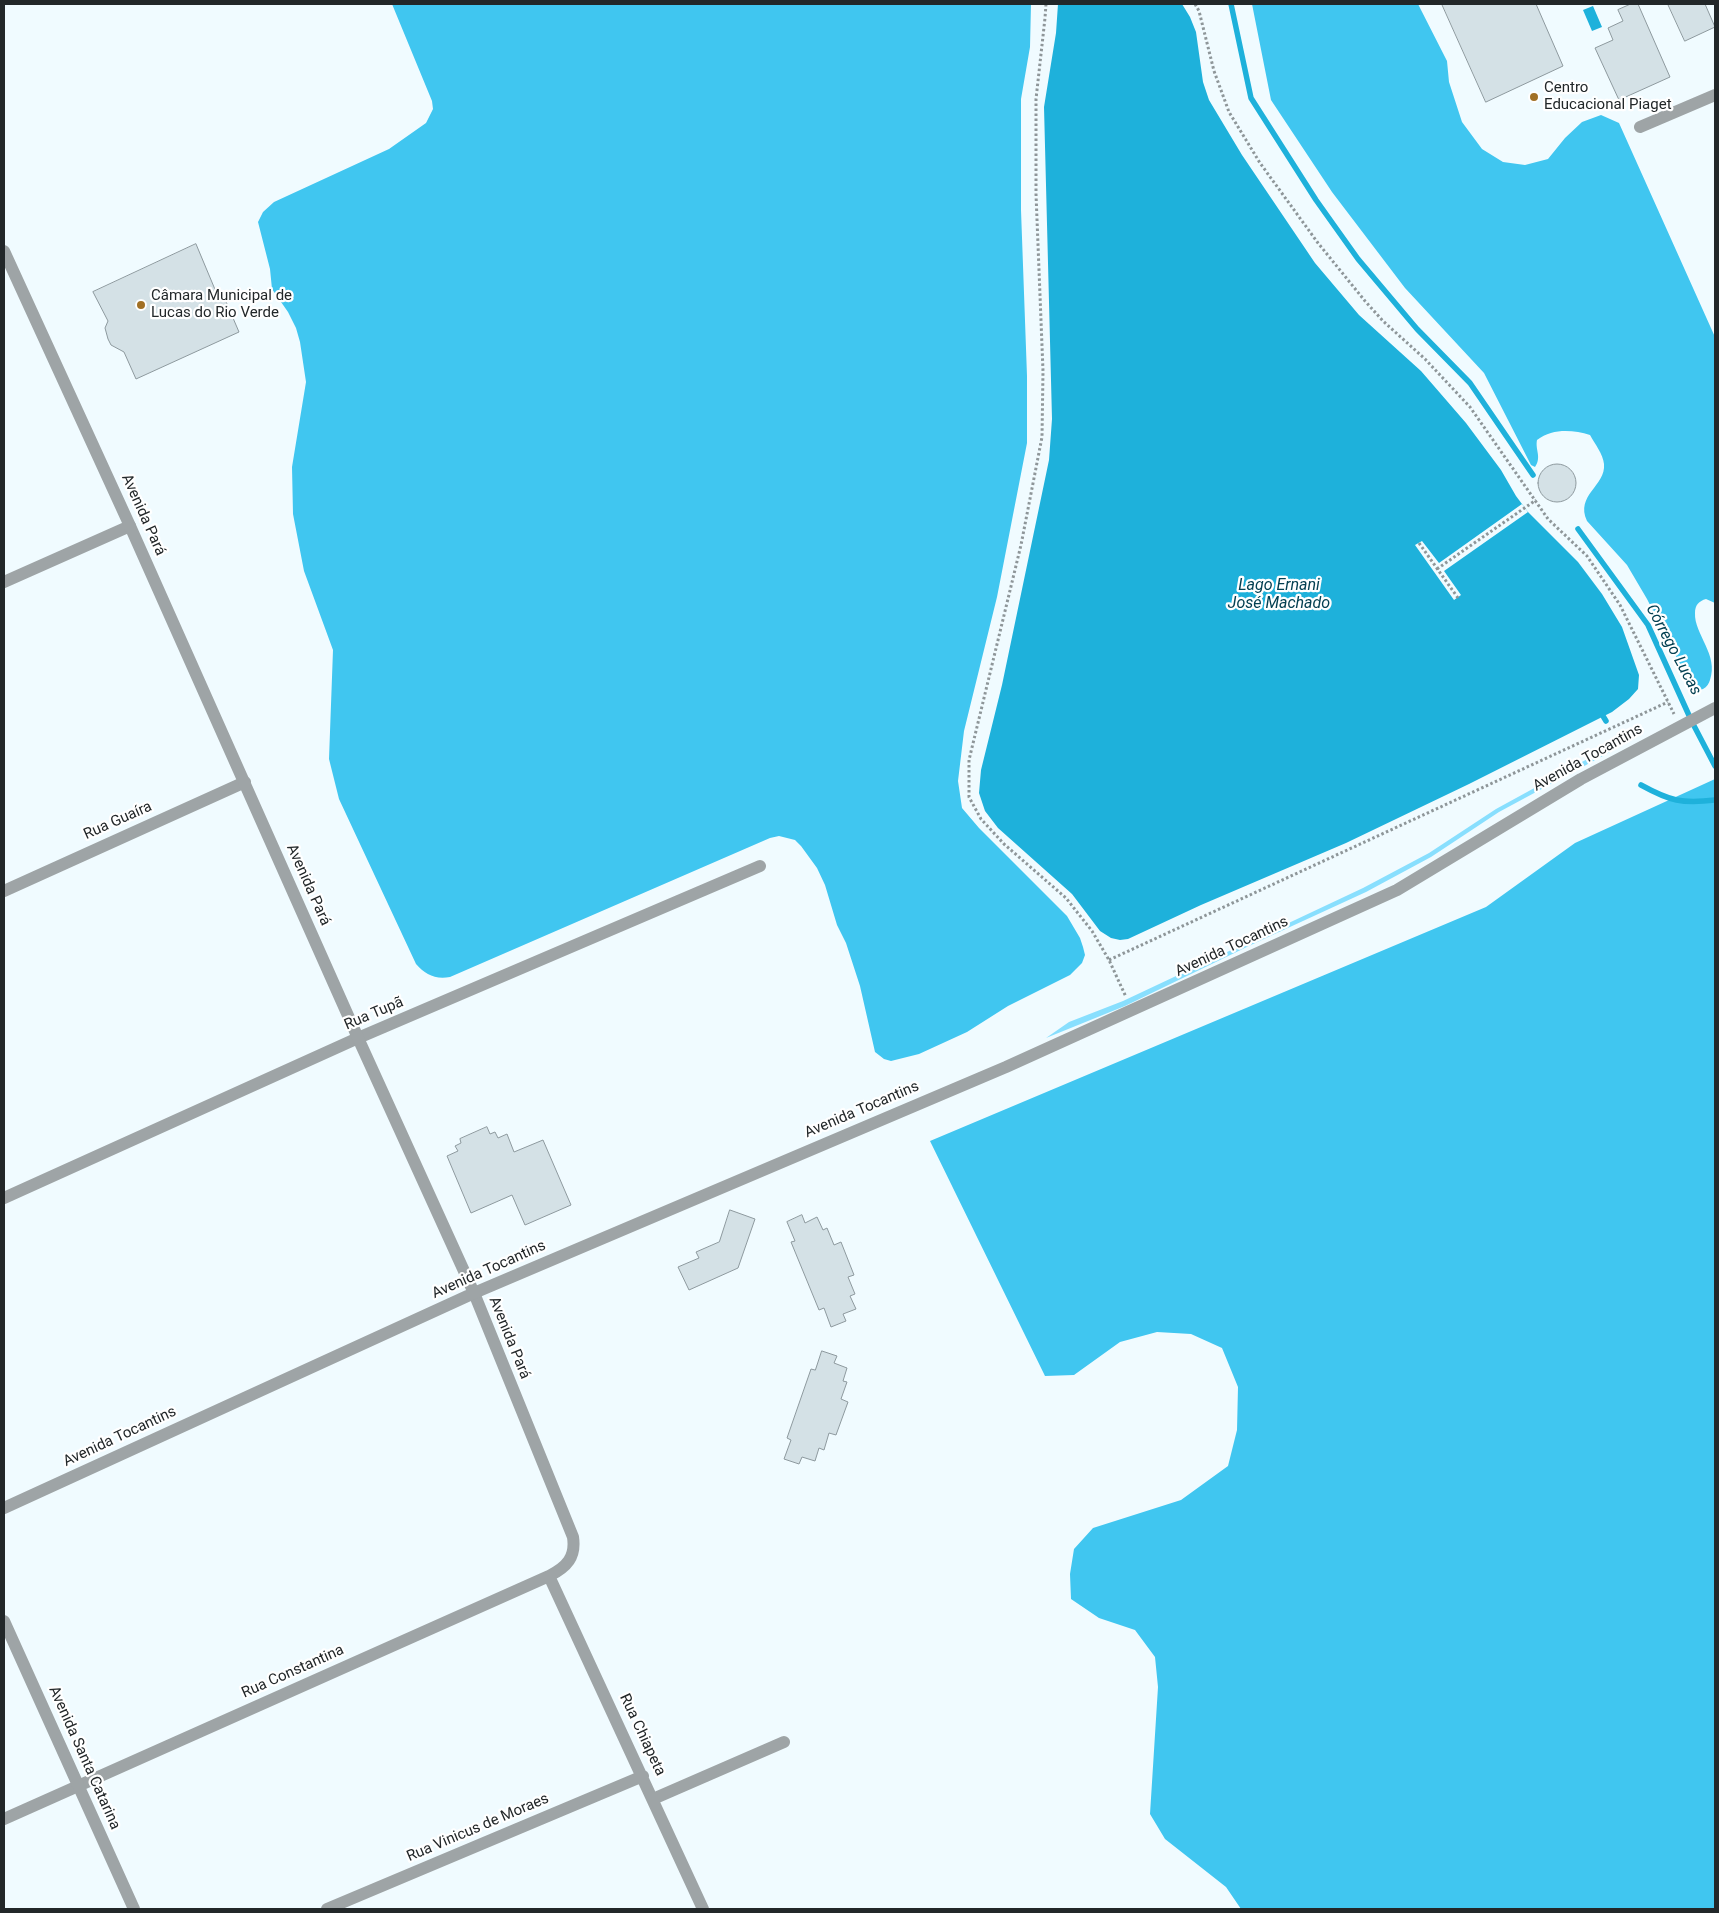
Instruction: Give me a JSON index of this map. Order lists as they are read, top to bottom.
{
  "streets": {
    "street": [
      "Avenida Pará",
      "Avenida Tocantins",
      "Rua Guaíra",
      "Rua Tupã",
      "Rua Constantina",
      "Rua Chiapeta",
      "Avenida Santa Catarina",
      "Rua Vinicus de Moraes"
    ]
  },
  "crossings": [
    ["Avenida Pará", "Avenida Tocantins"],
    ["Avenida Pará", "Rua Guaíra"],
    ["Avenida Pará", "Rua Tupã"],
    ["Avenida Pará", "Rua Constantina"],
    ["Rua Constantina", "Rua Chiapeta"],
    ["Rua Constantina", "Avenida Santa Catarina"],
    ["Rua Chiapeta", "Rua Vinicus de Moraes"]
  ],
  "water": ["Lago Ernani José Machado", "Córrego Lucas"],
  "places": ["Centro Educacional Piaget", "Câmara Municipal de Lucas do Rio Verde"]
}
